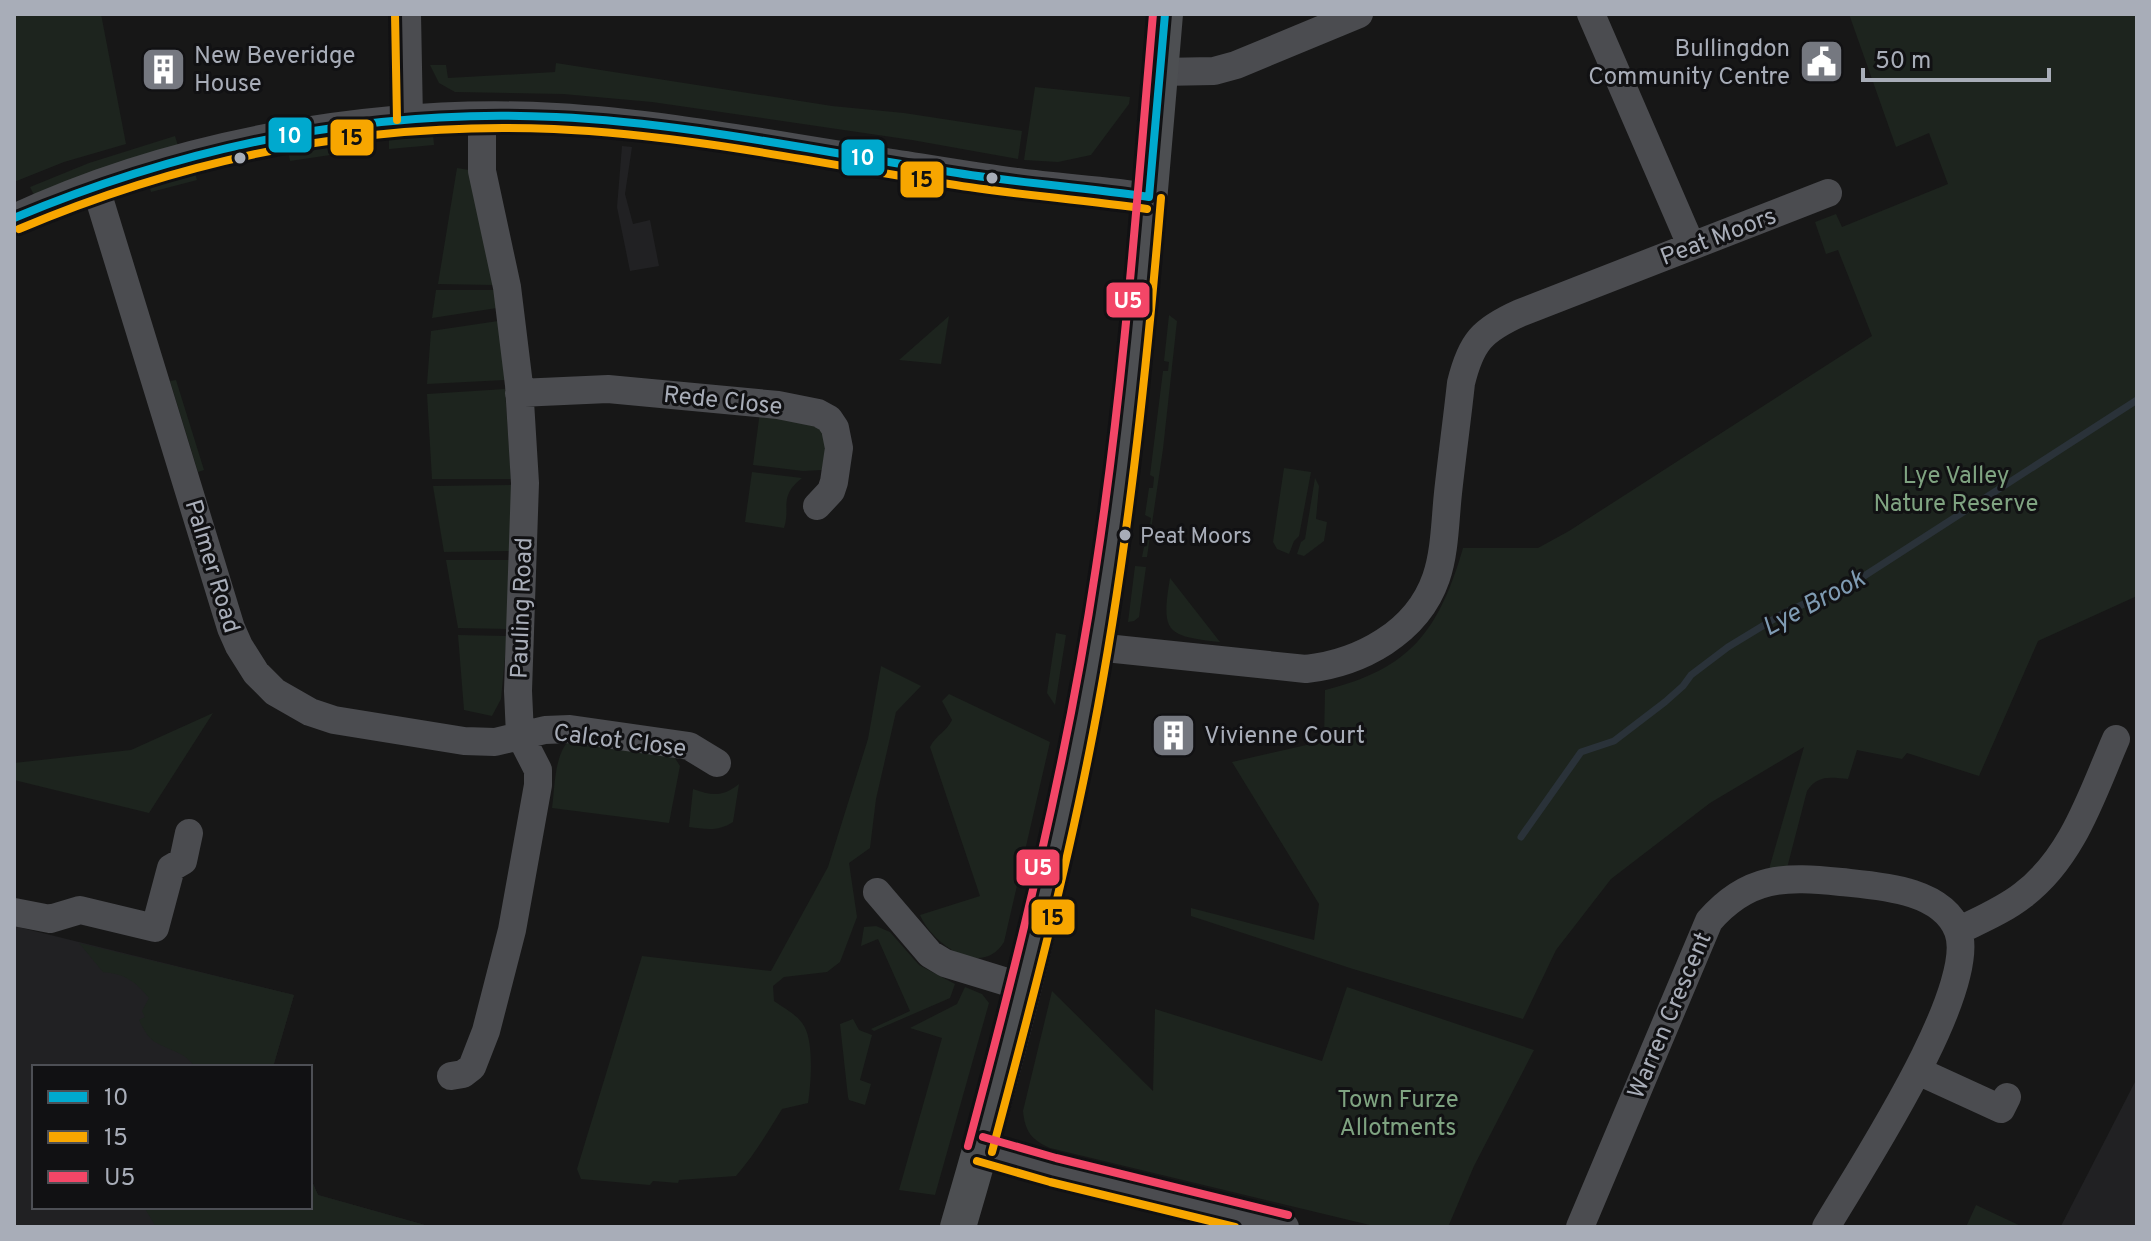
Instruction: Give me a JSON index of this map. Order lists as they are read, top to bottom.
{
  "streets": {
    "street": [
      "Peat Moors",
      "Rede Close",
      "Palmer Road",
      "Pauling Road",
      "Calcot Close",
      "Warren Crescent"
    ]
  },
  "crossings": [
    ["Rede Close", "Pauling Road"],
    ["Palmer Road", "Pauling Road"],
    ["Palmer Road", "Calcot Close"],
    ["Pauling Road", "Calcot Close"]
  ],
  "water": ["Lye Brook"],
  "parks": ["Lye Valley Nature Reserve", "Town Furze Allotments"],
  "places": {
    "public building": ["Bullingdon Community Centre"],
    "building": ["New Beveridge House", "Vivienne Court"],
    "other": ["Peat Moors"]
  },
  "lines": ["transit line 10", "transit line 15", "transit line U5"],
  "legend": ["10", "15", "U5"],
  "scale_bar": "50 m"
}
